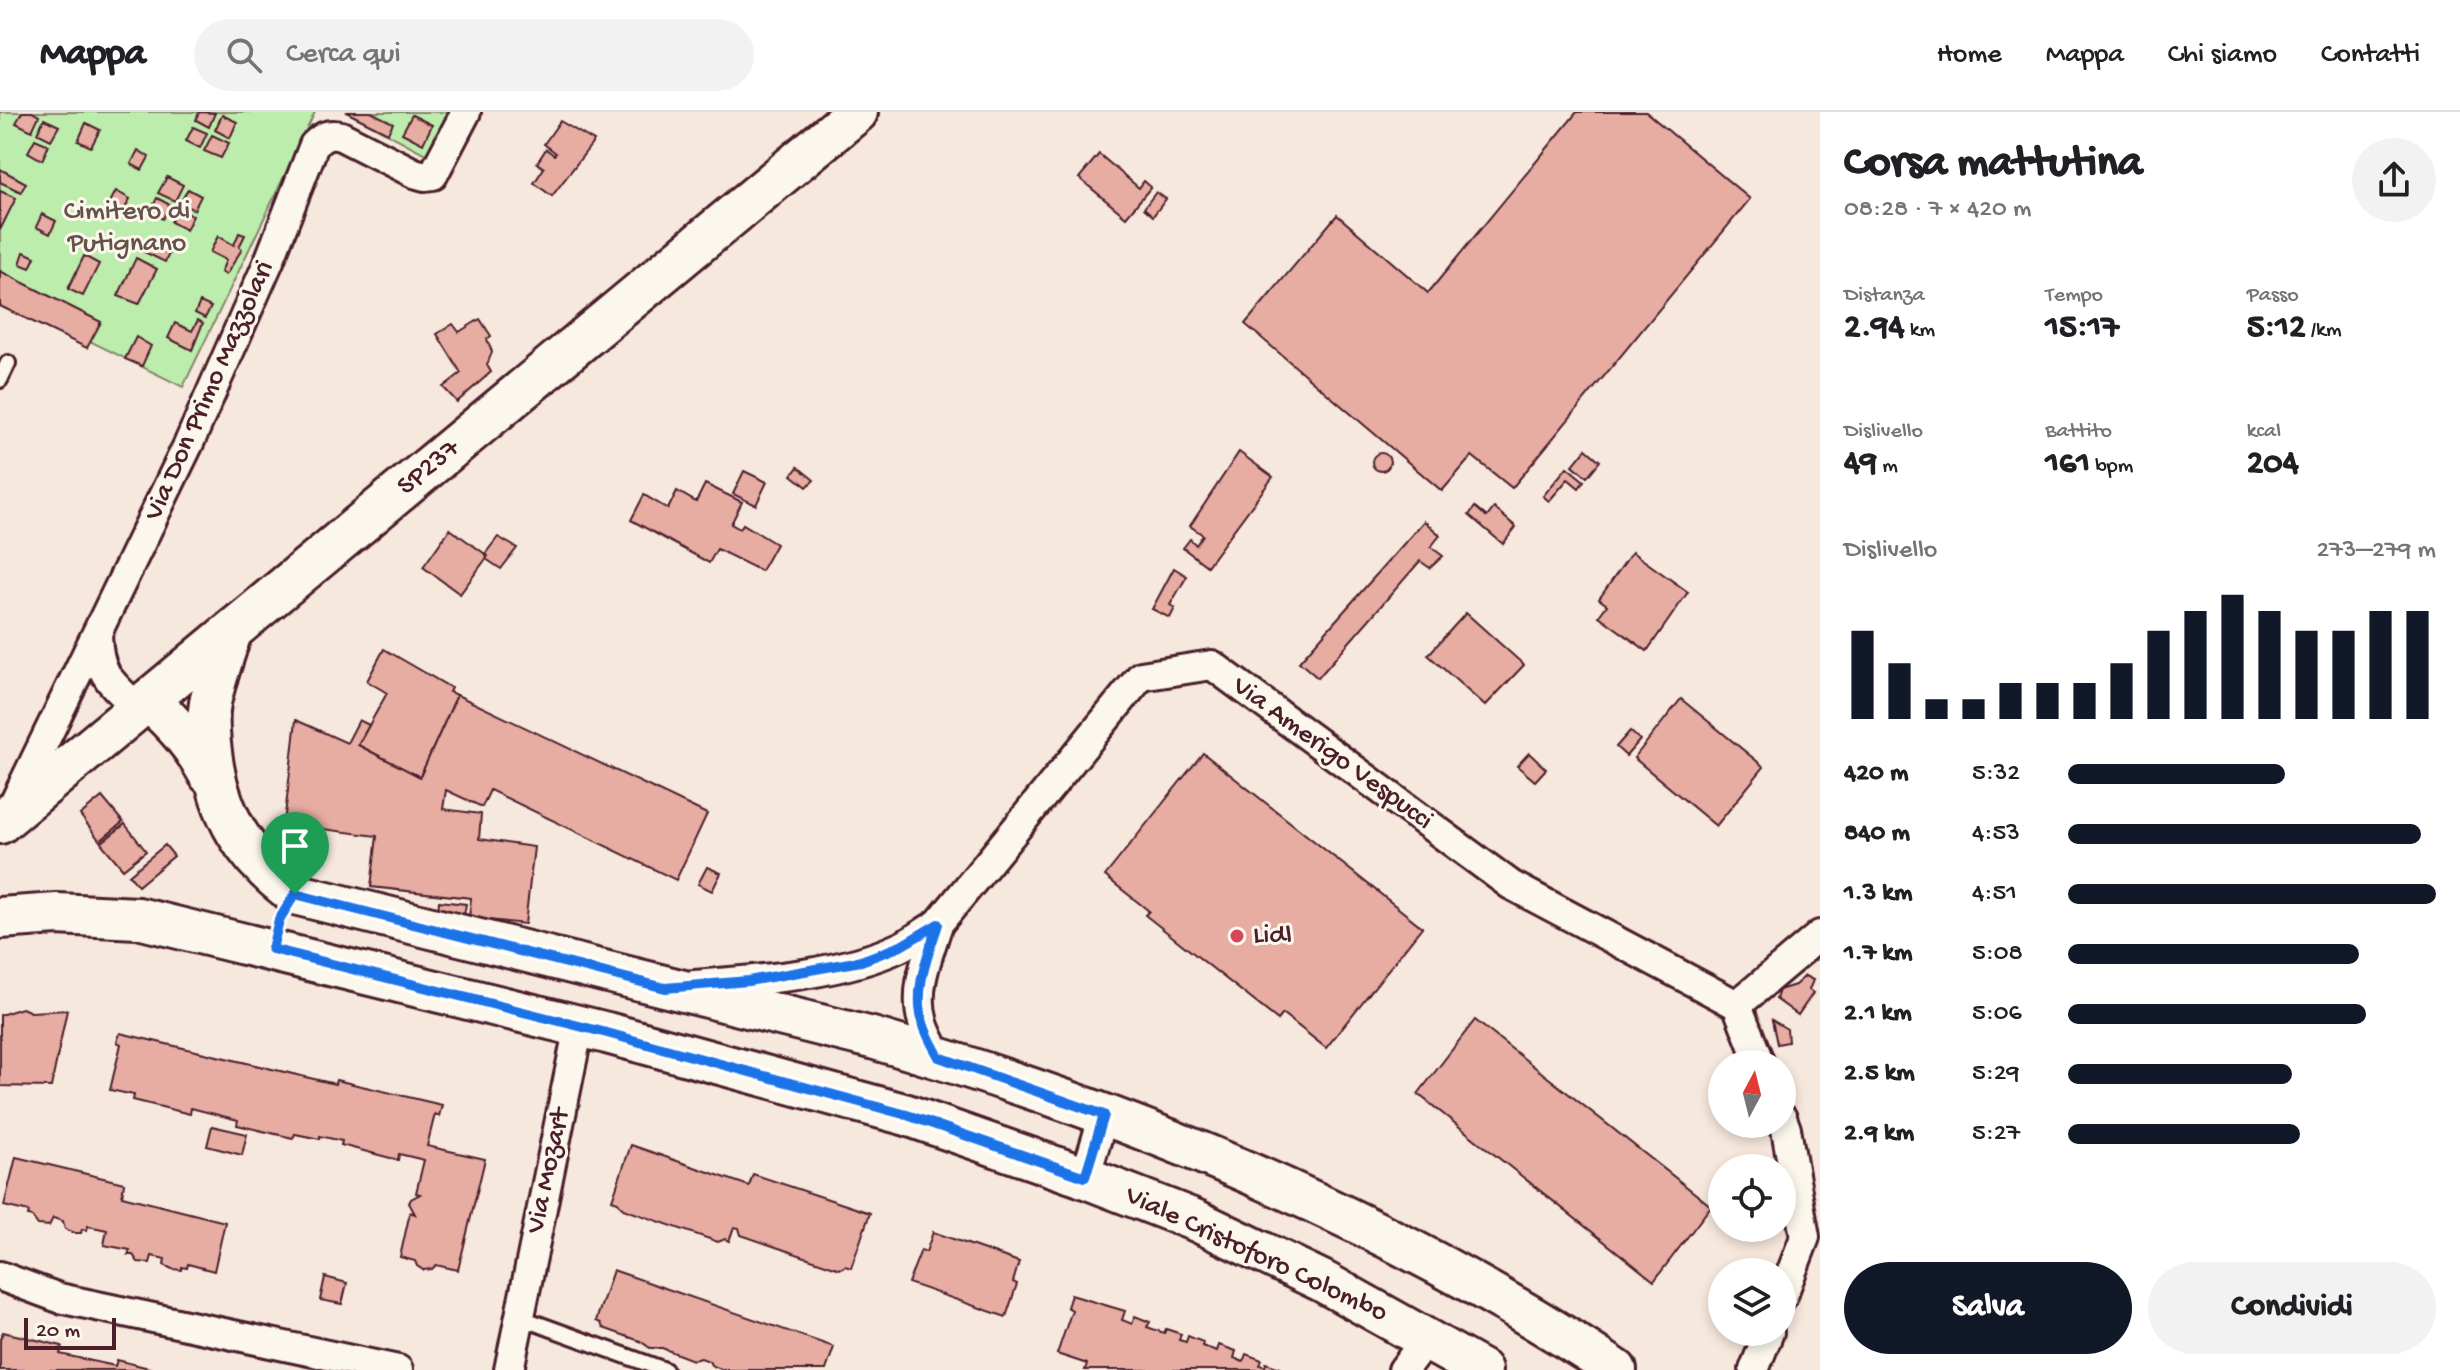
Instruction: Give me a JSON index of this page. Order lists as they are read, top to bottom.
{
  "streets": {
    "main road": ["SP237", "Viale Cristoforo Colombo"],
    "street": ["Via Don Primo Mazzolari", "Via Amerigo Vespucci", "Via Mozart"]
  },
  "crossings": [
    ["Via Don Primo Mazzolari", "SP237"],
    ["Via Mozart", "Viale Cristoforo Colombo"]
  ],
  "parks": ["Cimitero di Putignano"],
  "places": ["Lidl"],
  "scale_bar": "20 m",
  "north": "top",
  "page": {
    "header": "Mappa",
    "search": "Cerca qui",
    "nav": [
      "Home",
      "Mappa",
      "Chi siamo",
      "Contatti"
    ],
    "heading": ["Corsa mattutina", "08:28 · 7 × 420 m"],
    "stats": [
      ["Distanza", "2.94 km"],
      ["Tempo", "15:17"],
      ["Passo", "5:12 /km"],
      ["Dislivello", "49 m"],
      ["Battito", "161 bpm"],
      ["kcal", "204"]
    ],
    "chart": ["Dislivello", "273–279 m"],
    "list": [
      {
        "name": "420 m",
        "note": "5:32"
      },
      {
        "name": "840 m",
        "note": "4:53"
      },
      {
        "name": "1.3 km",
        "note": "4:51"
      },
      {
        "name": "1.7 km",
        "note": "5:08"
      },
      {
        "name": "2.1 km",
        "note": "5:06"
      },
      {
        "name": "2.5 km",
        "note": "5:29"
      },
      {
        "name": "2.9 km",
        "note": "5:27"
      }
    ],
    "buttons": ["Salva", "Condividi"],
    "scale": "20 m"
  }
}
